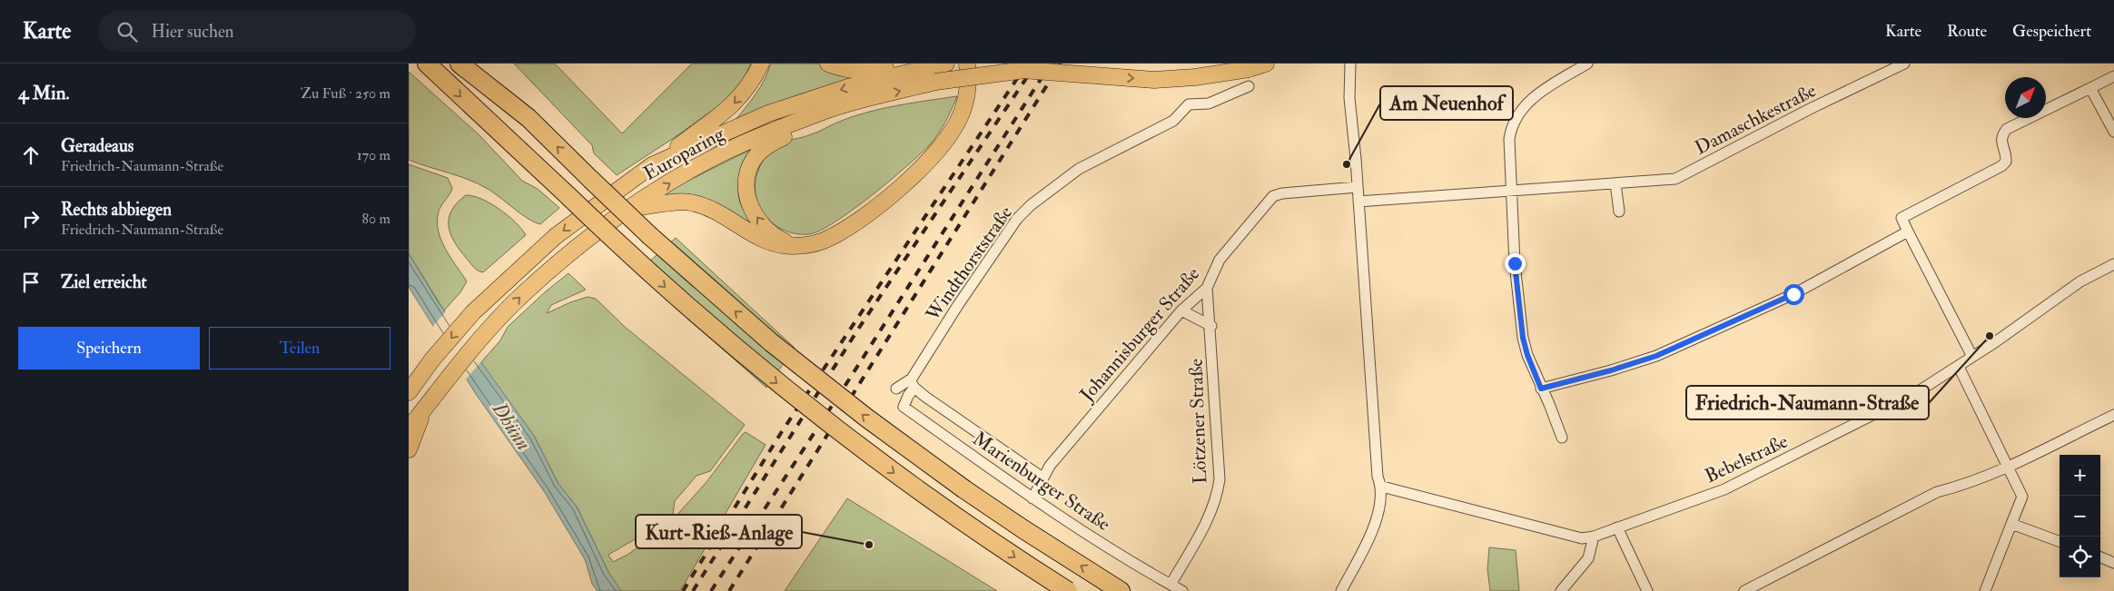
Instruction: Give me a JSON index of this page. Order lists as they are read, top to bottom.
{
  "streets": {
    "highway": ["Europaring"],
    "street": [
      "Damaschkestraße",
      "Windthorststraße",
      "Johannisburger Straße",
      "Lötzener Straße",
      "Bebelstraße",
      "Marienburger Straße"
    ]
  },
  "crossings": [
    ["Windthorststraße", "Marienburger Straße"],
    ["Johannisburger Straße", "Lötzener Straße"],
    ["Johannisburger Straße", "Marienburger Straße"],
    ["Lötzener Straße", "Marienburger Straße"]
  ],
  "water": ["Dhünn"],
  "places": ["Am Neuenhof", "Friedrich-Naumann-Straße", "Kurt-Rieß-Anlage"],
  "north": "top right",
  "page": {
    "header": "Karte",
    "search": "Hier suchen",
    "nav": ["Karte", "Route", "Gespeichert"],
    "heading": ["4 Min.", "Zu Fuß · 250 m"],
    "list": [
      ["Geradeaus", "Friedrich-Naumann-Straße", "170 m"],
      ["Rechts abbiegen", "Friedrich-Naumann-Straße", "80 m"],
      "Ziel erreicht"
    ],
    "buttons": ["Speichern", "Teilen"],
    "map_buttons": ["+", "−"]
  }
}
